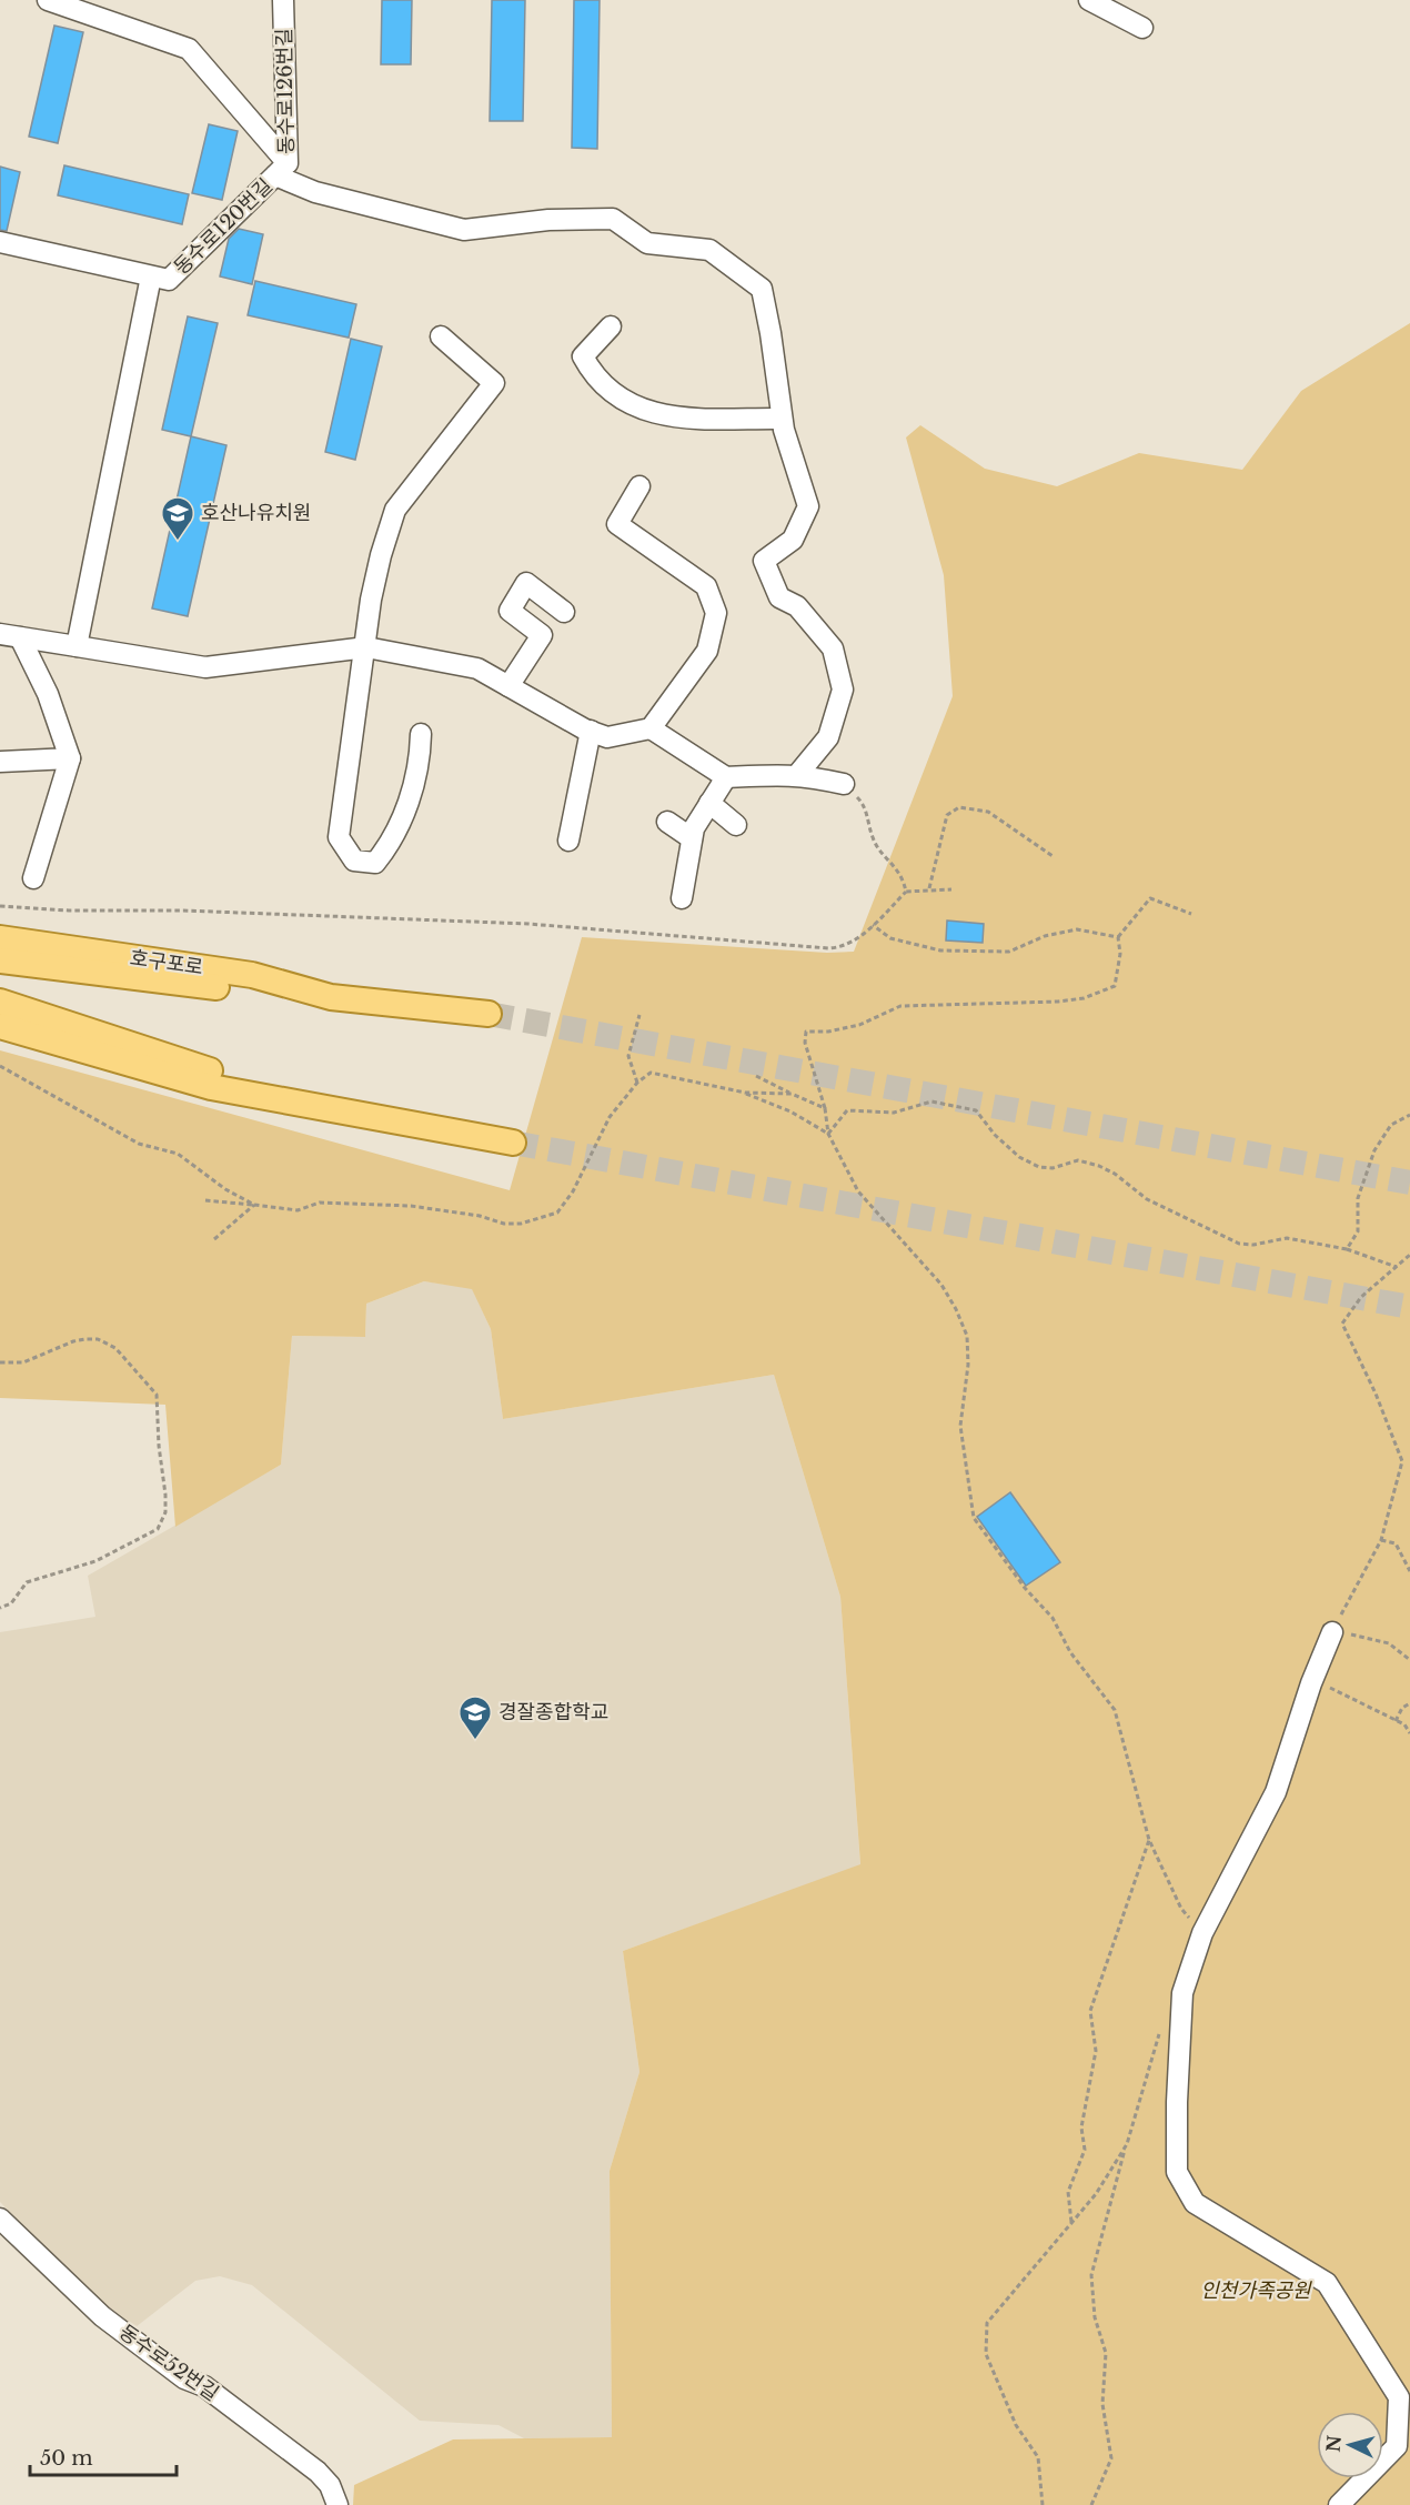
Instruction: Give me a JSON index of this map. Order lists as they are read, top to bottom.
{
  "streets": {
    "main road": ["호구포로"],
    "street": ["동수로126번길", "동수로120번길", "동수로52번길"]
  },
  "crossings": [
    ["동수로126번길", "동수로120번길"]
  ],
  "parks": ["인천가족공원"],
  "places": {
    "school or university": ["호산나유치원", "경잘종합학교"]
  },
  "scale_bar": "50 m",
  "north": "left"
}
